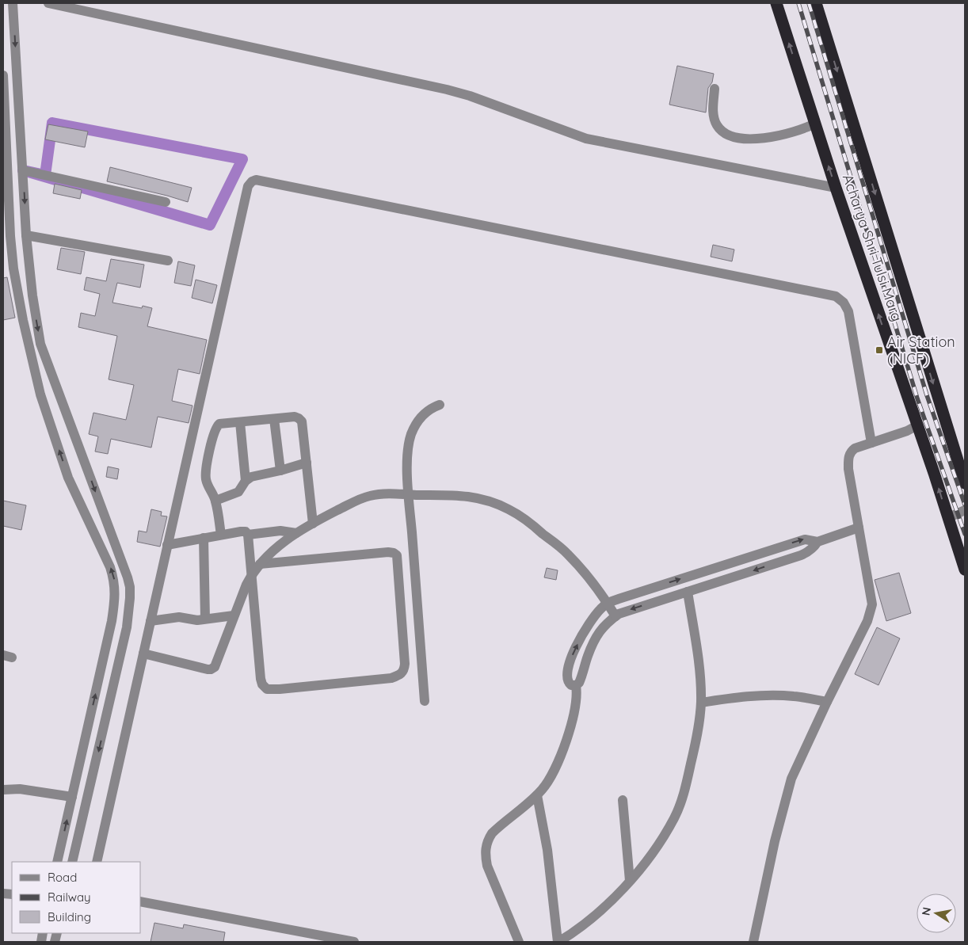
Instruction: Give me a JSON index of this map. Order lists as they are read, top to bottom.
{
  "streets": {
    "highway": ["Acharya Shri Tulsi Marg"]
  },
  "places": {
    "transit": ["Air Station (NICF)"]
  },
  "legend": ["Road", "Railway", "Building"],
  "north": "left"
}
